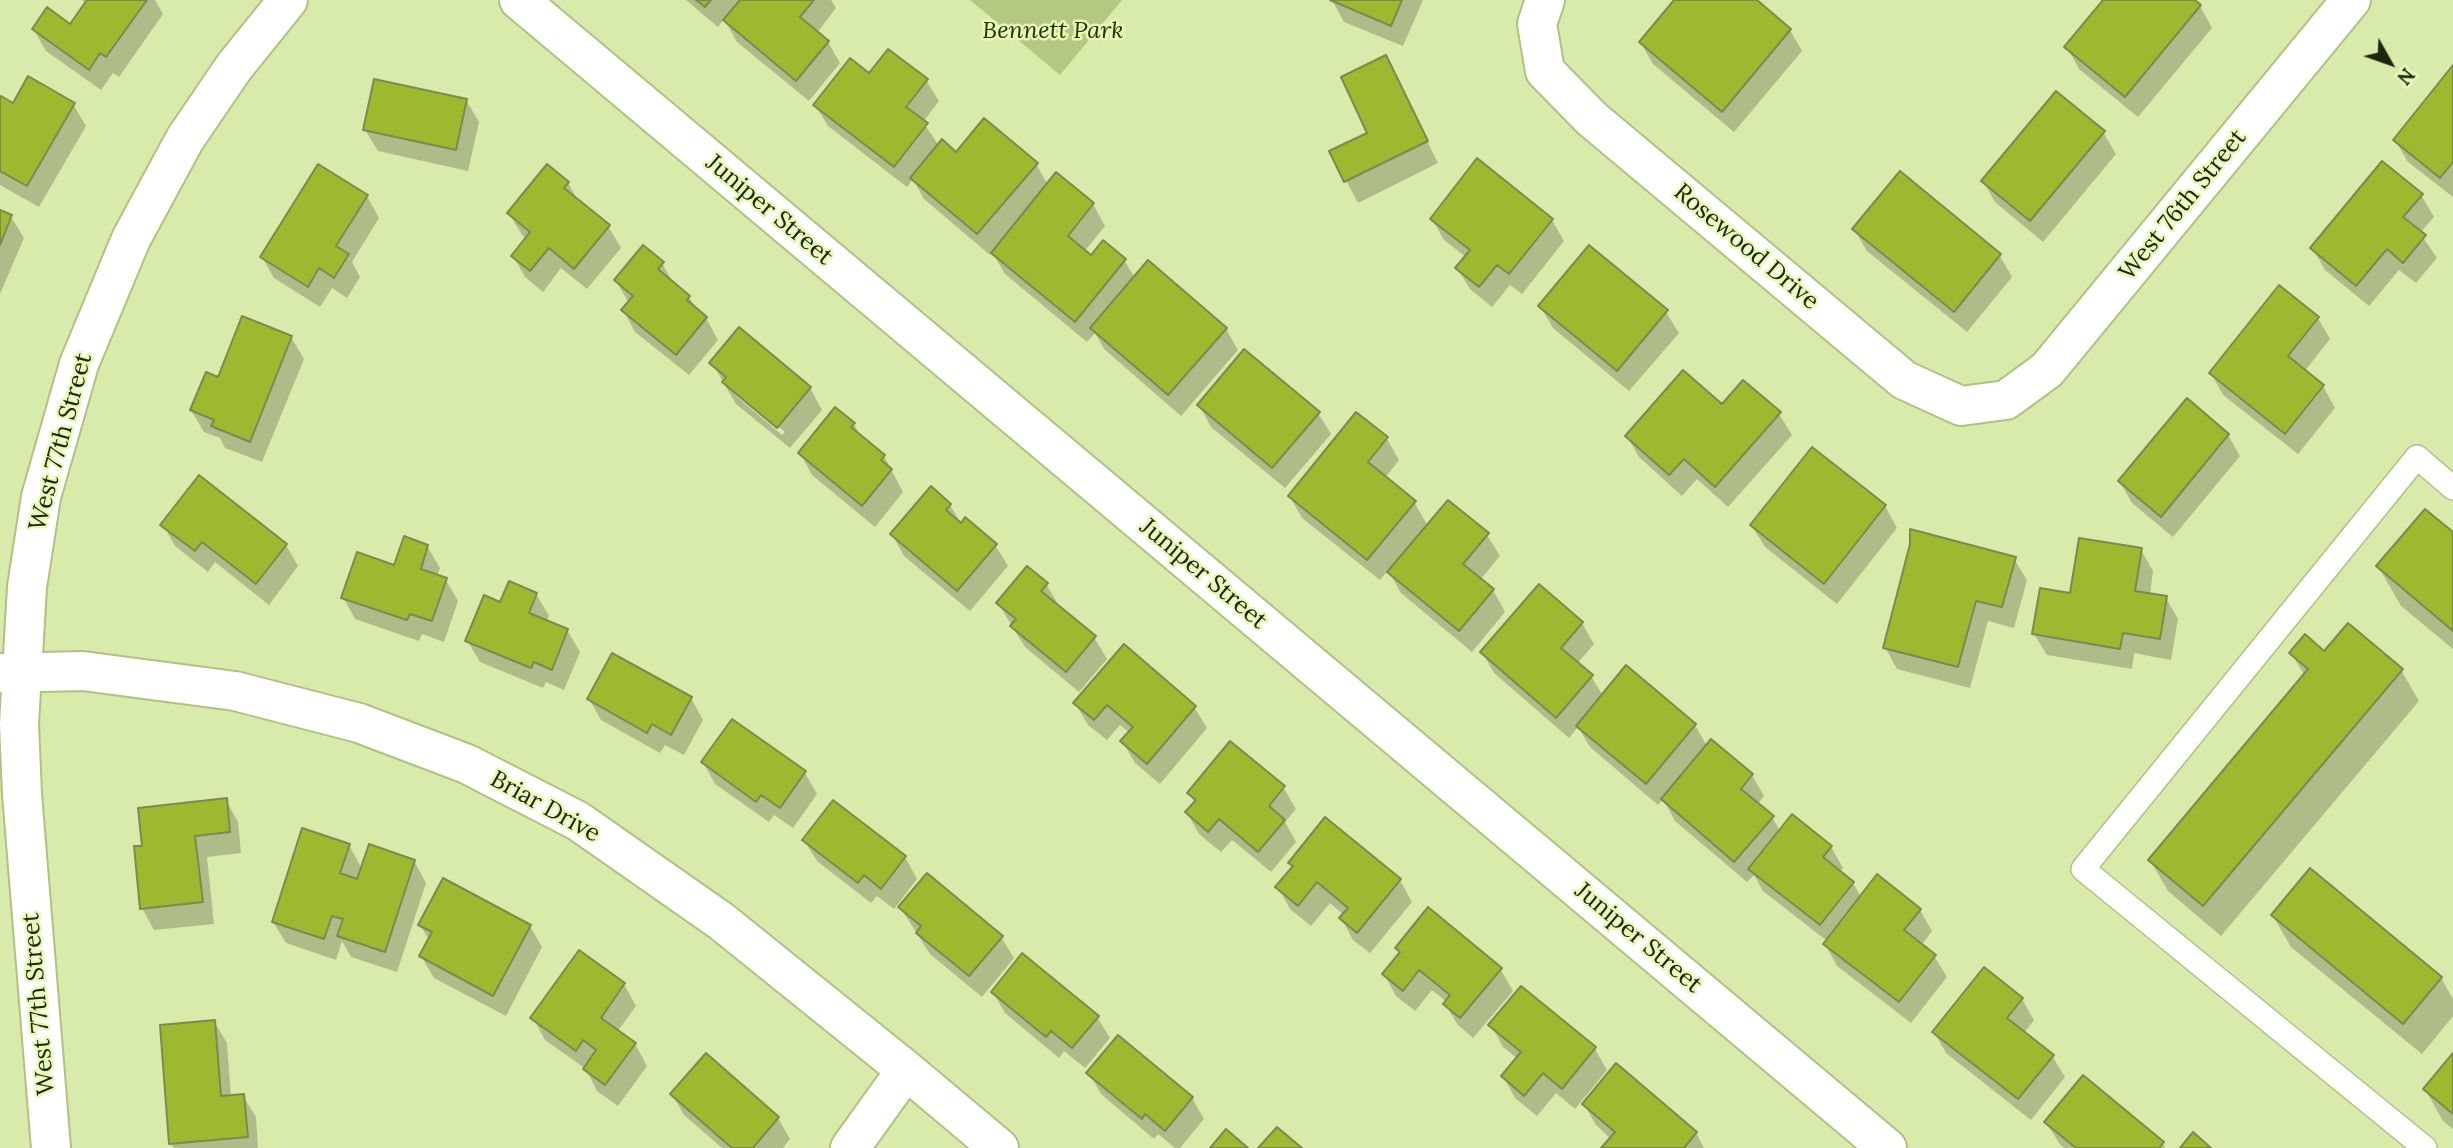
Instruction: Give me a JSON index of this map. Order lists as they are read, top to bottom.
{
  "streets": {
    "street": [
      "West 76th Street",
      "Juniper Street",
      "Rosewood Drive",
      "West 77th Street",
      "Briar Drive"
    ]
  },
  "crossings": [
    ["West 76th Street", "Rosewood Drive"],
    ["West 77th Street", "Briar Drive"]
  ],
  "parks": ["Bennett Park"],
  "north": "bottom right"
}
